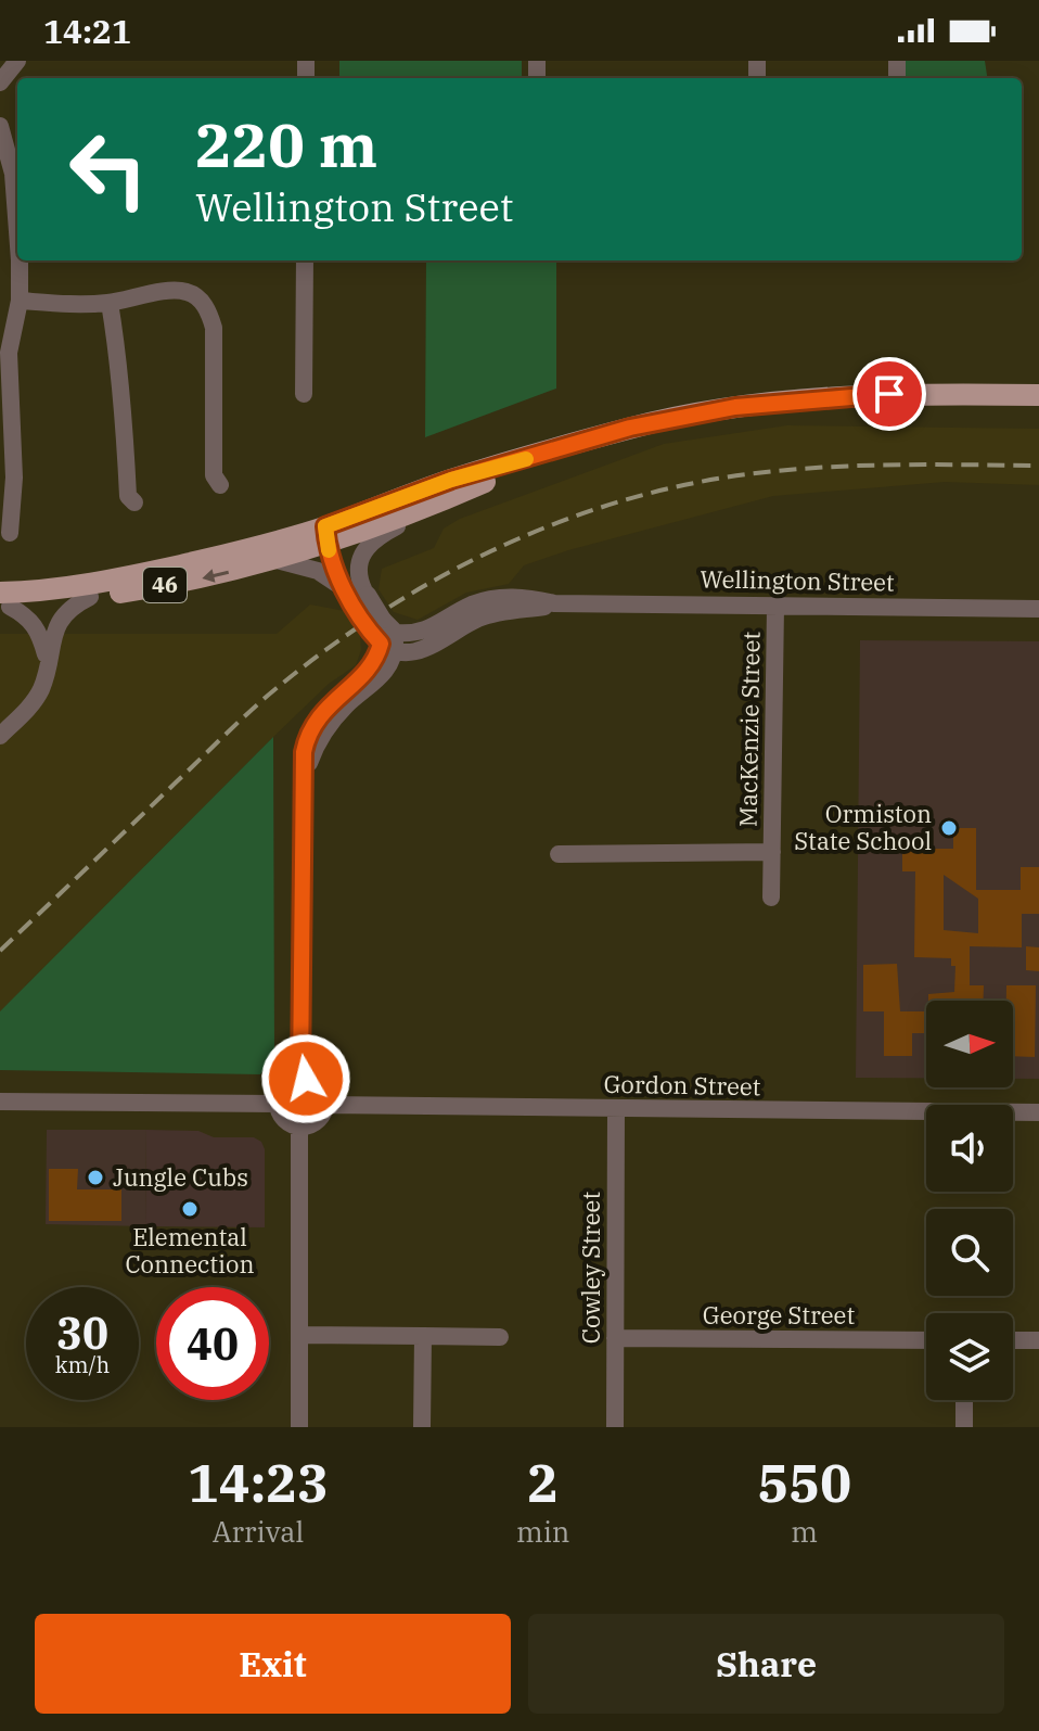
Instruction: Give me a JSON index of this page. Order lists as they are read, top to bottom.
{
  "streets": {
    "main road": ["46"],
    "street": [
      "Wellington Street",
      "MacKenzie Street",
      "Gordon Street",
      "Cowley Street",
      "George Street"
    ]
  },
  "crossings": [
    ["Wellington Street", "MacKenzie Street"],
    ["Gordon Street", "Cowley Street"],
    ["Cowley Street", "George Street"]
  ],
  "places": ["Ormiston State School", "Jungle Cubs", "Elemental Connection"],
  "north": "right",
  "page": {
    "status": "14:21",
    "turn": ["220 m", "Wellington Street"],
    "speed": "30 km/h",
    "limit": "40",
    "eta": [
      "14:23",
      "Arrival",
      "2",
      "min",
      "550",
      "m"
    ],
    "buttons": ["Exit", "Share"]
  }
}
